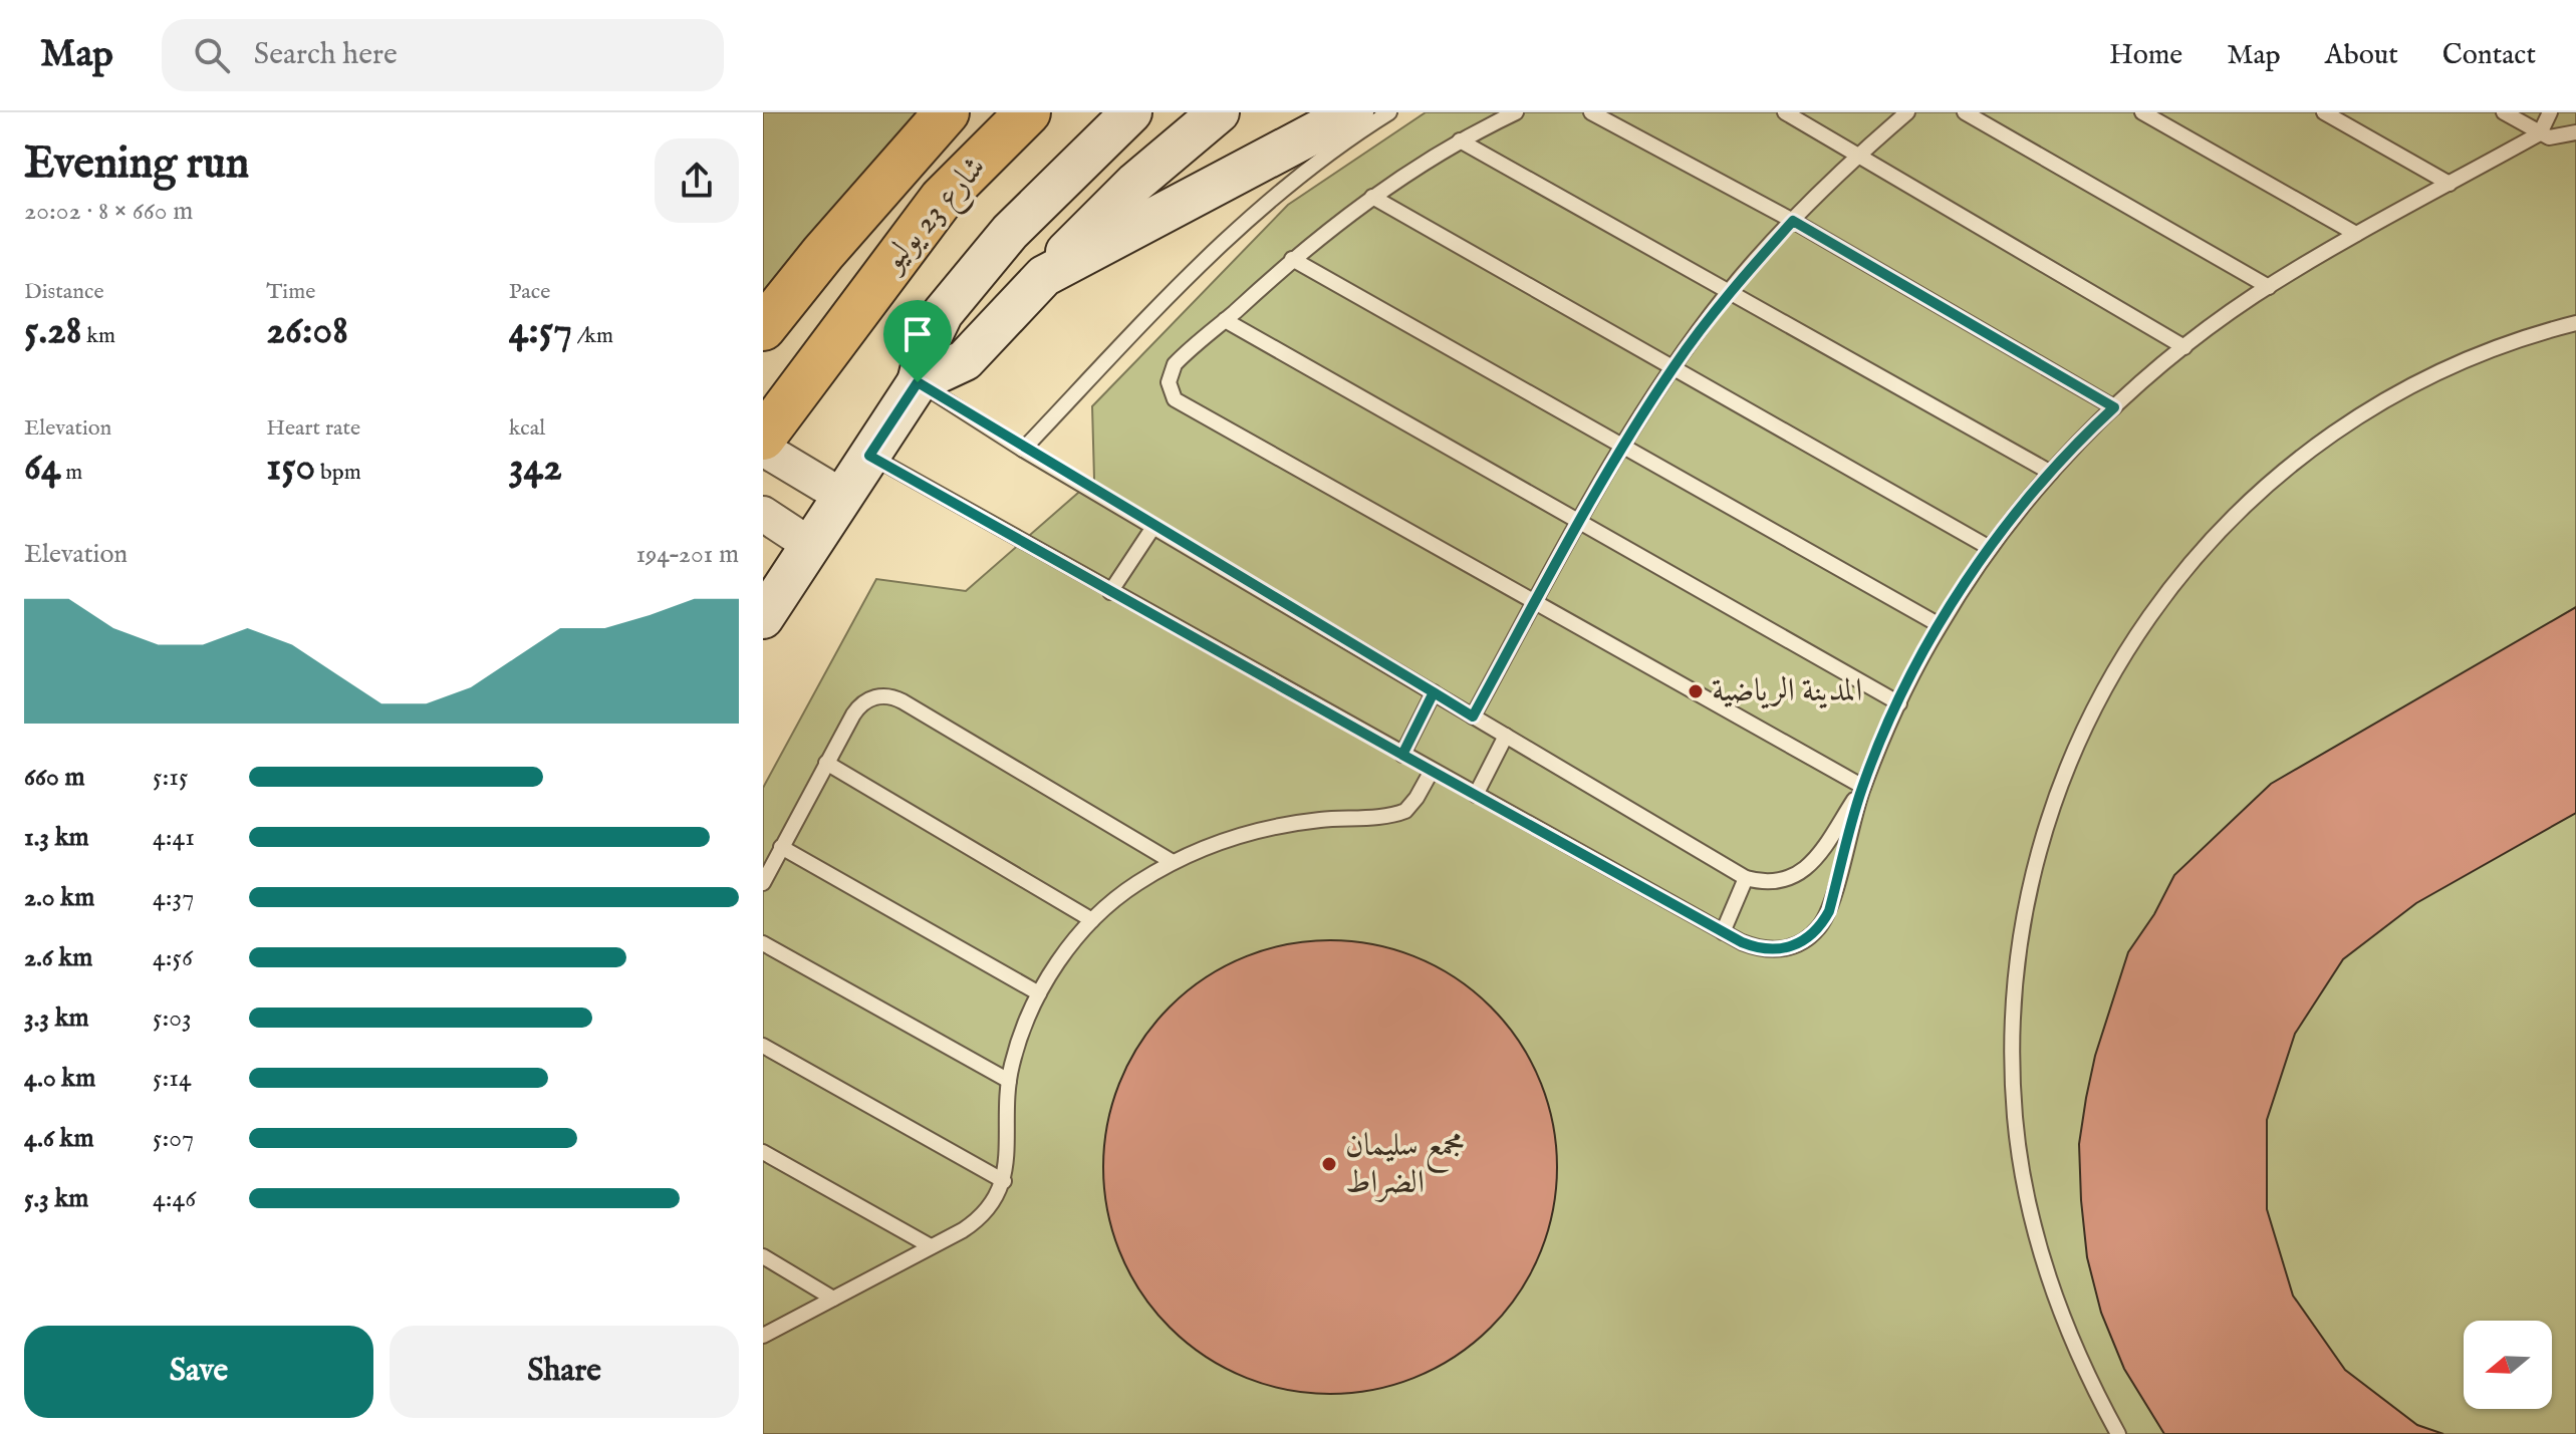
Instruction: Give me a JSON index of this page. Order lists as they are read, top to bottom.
{
  "streets": {
    "main road": ["شارع 23 يوليو"]
  },
  "places": ["المدينة الرياضية", "مجمع سليمان الضراط"],
  "north": "left",
  "page": {
    "header": "Map",
    "search": "Search here",
    "nav": [
      "Home",
      "Map",
      "About",
      "Contact"
    ],
    "heading": ["Evening run", "20:02 · 8 × 660 m"],
    "stats": [
      ["Distance", "5.28 km"],
      ["Time", "26:08"],
      ["Pace", "4:57 /km"],
      ["Elevation", "64 m"],
      ["Heart rate", "150 bpm"],
      ["kcal", "342"]
    ],
    "chart": ["Elevation", "194–201 m"],
    "list": [
      {
        "name": "660 m",
        "note": "5:15"
      },
      {
        "name": "1.3 km",
        "note": "4:41"
      },
      {
        "name": "2.0 km",
        "note": "4:37"
      },
      {
        "name": "2.6 km",
        "note": "4:56"
      },
      {
        "name": "3.3 km",
        "note": "5:03"
      },
      {
        "name": "4.0 km",
        "note": "5:14"
      },
      {
        "name": "4.6 km",
        "note": "5:07"
      },
      {
        "name": "5.3 km",
        "note": "4:46"
      }
    ],
    "buttons": ["Save", "Share"]
  }
}
